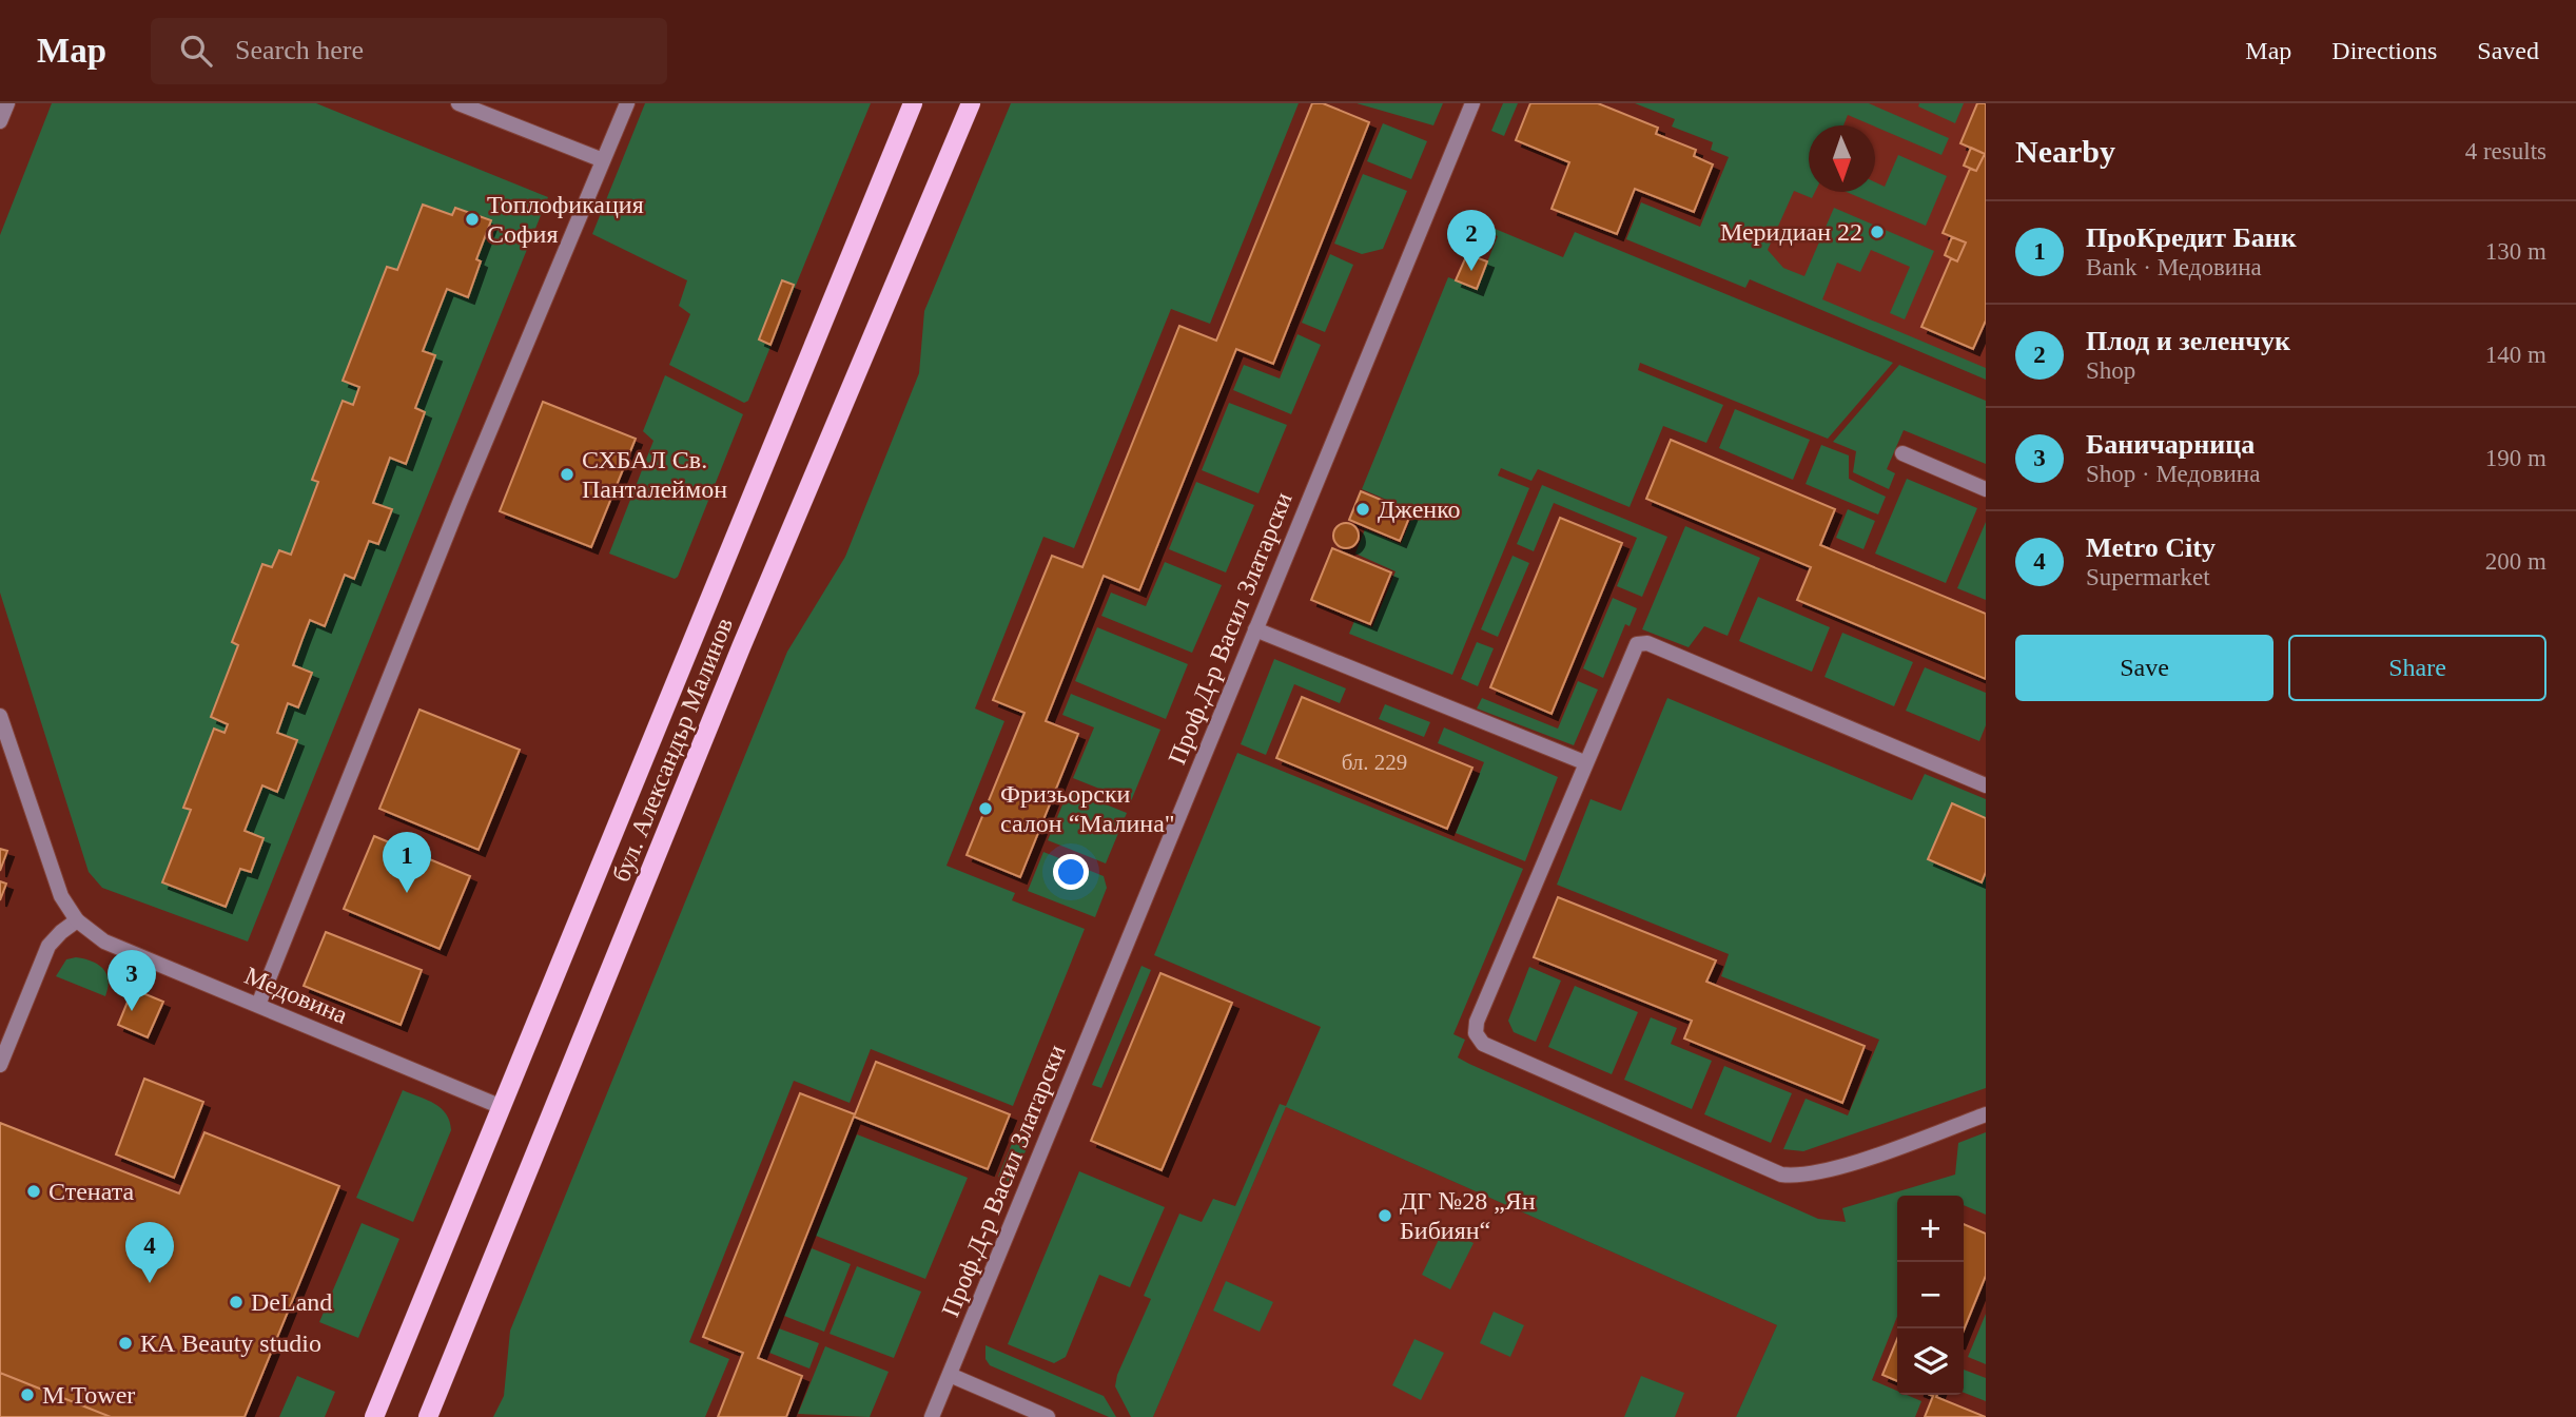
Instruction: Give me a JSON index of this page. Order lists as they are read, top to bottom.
{
  "streets": {
    "main road": ["бул. Александър Малинов"],
    "street": ["Проф.Д-р Васил Златарски", "Медовина"]
  },
  "crossings": [
    ["бул. Александър Малинов", "Медовина"]
  ],
  "places": [
    "Топлофикация София",
    "Меридиан 22",
    "СХБАЛ Св. Панталеймон",
    "Дженко",
    "Фризьорски салон “Малина\"",
    "Стената",
    "ДГ №28 „Ян Бибиян“",
    "DeLand",
    "КА Beauty studio",
    "М Tower"
  ],
  "house_numbers": ["бл. 229"],
  "north": "bottom",
  "page": {
    "header": "Map",
    "search": "Search here",
    "nav": ["Map", "Directions", "Saved"],
    "heading": ["Nearby", "4 results"],
    "list": [
      {
        "mark": "1",
        "name": "ПроКредит Банк",
        "note": "Bank · Медовина",
        "value": "130 m"
      },
      {
        "mark": "2",
        "name": "Плод и зеленчук",
        "note": "Shop",
        "value": "140 m"
      },
      {
        "mark": "3",
        "name": "Баничарница",
        "note": "Shop · Медовина",
        "value": "190 m"
      },
      {
        "mark": "4",
        "name": "Metro City",
        "note": "Supermarket",
        "value": "200 m"
      }
    ],
    "pins": [
      "2",
      "1",
      "3",
      "4"
    ],
    "buttons": ["Save", "Share"],
    "map_buttons": ["+", "−"]
  }
}
